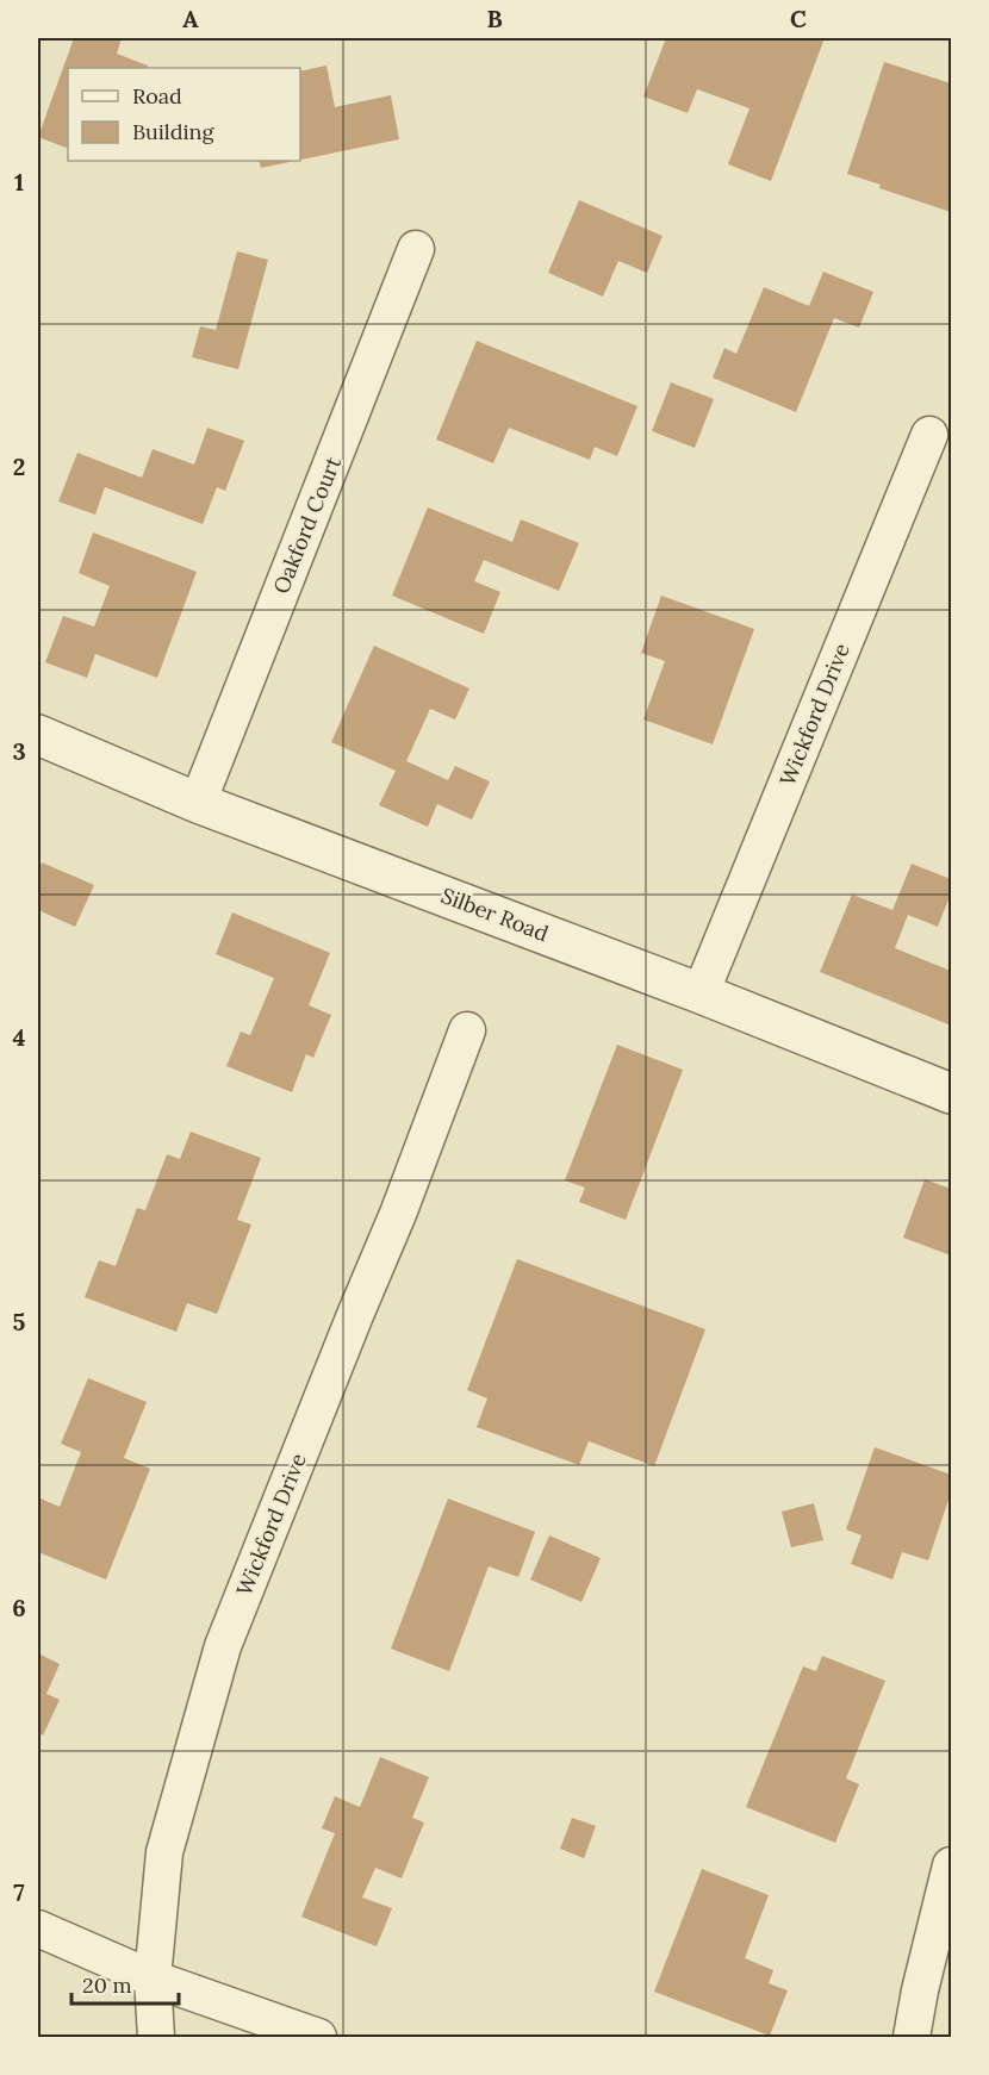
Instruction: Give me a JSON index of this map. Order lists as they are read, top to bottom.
{
  "streets": {
    "street": ["Oakford Court", "Wickford Drive", "Silber Road"]
  },
  "crossings": [
    ["Oakford Court", "Silber Road"],
    ["Wickford Drive", "Silber Road"]
  ],
  "legend": ["Road", "Building"],
  "scale_bar": "20 m",
  "grid": {
    "columns": ["A", "B", "C"],
    "rows": [
      "1",
      "2",
      "3",
      "4",
      "5",
      "6",
      "7"
    ]
  }
}
